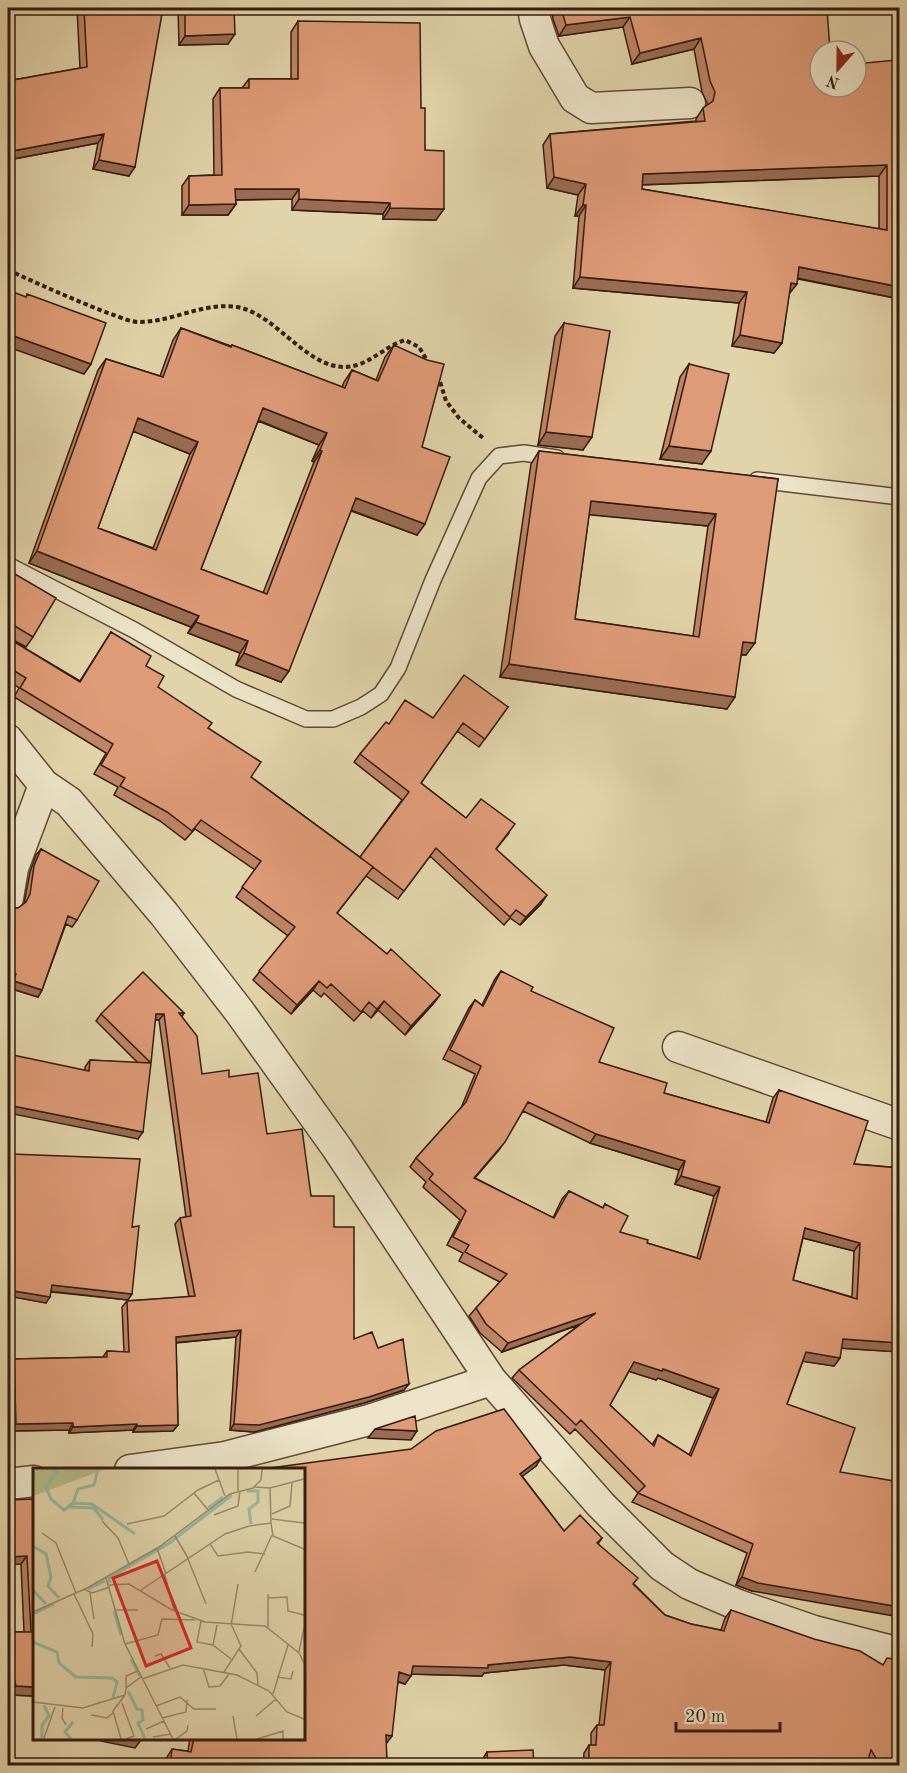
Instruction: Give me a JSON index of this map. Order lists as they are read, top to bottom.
{
  "scale_bar": "20 m",
  "north": "bottom"
}
